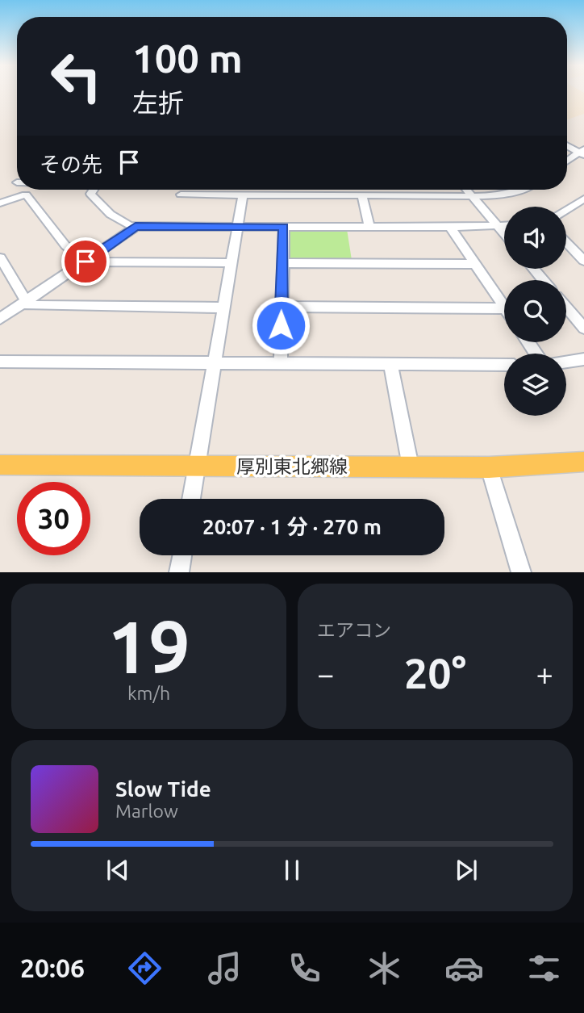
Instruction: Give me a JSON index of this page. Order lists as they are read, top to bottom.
{
  "streets": {
    "main road": ["厚別東北郷線"]
  },
  "page": {
    "turn": ["100 m", "左折"],
    "then": "その先",
    "limit": "30",
    "trip": "20:07 · 1 分 · 270 m",
    "tile": [
      ["19", "km/h"],
      "エアコン"
    ],
    "heat": ["−", "20°", "+"],
    "song": ["Slow Tide", "Marlow"],
    "tabs": "20:06"
  }
}
